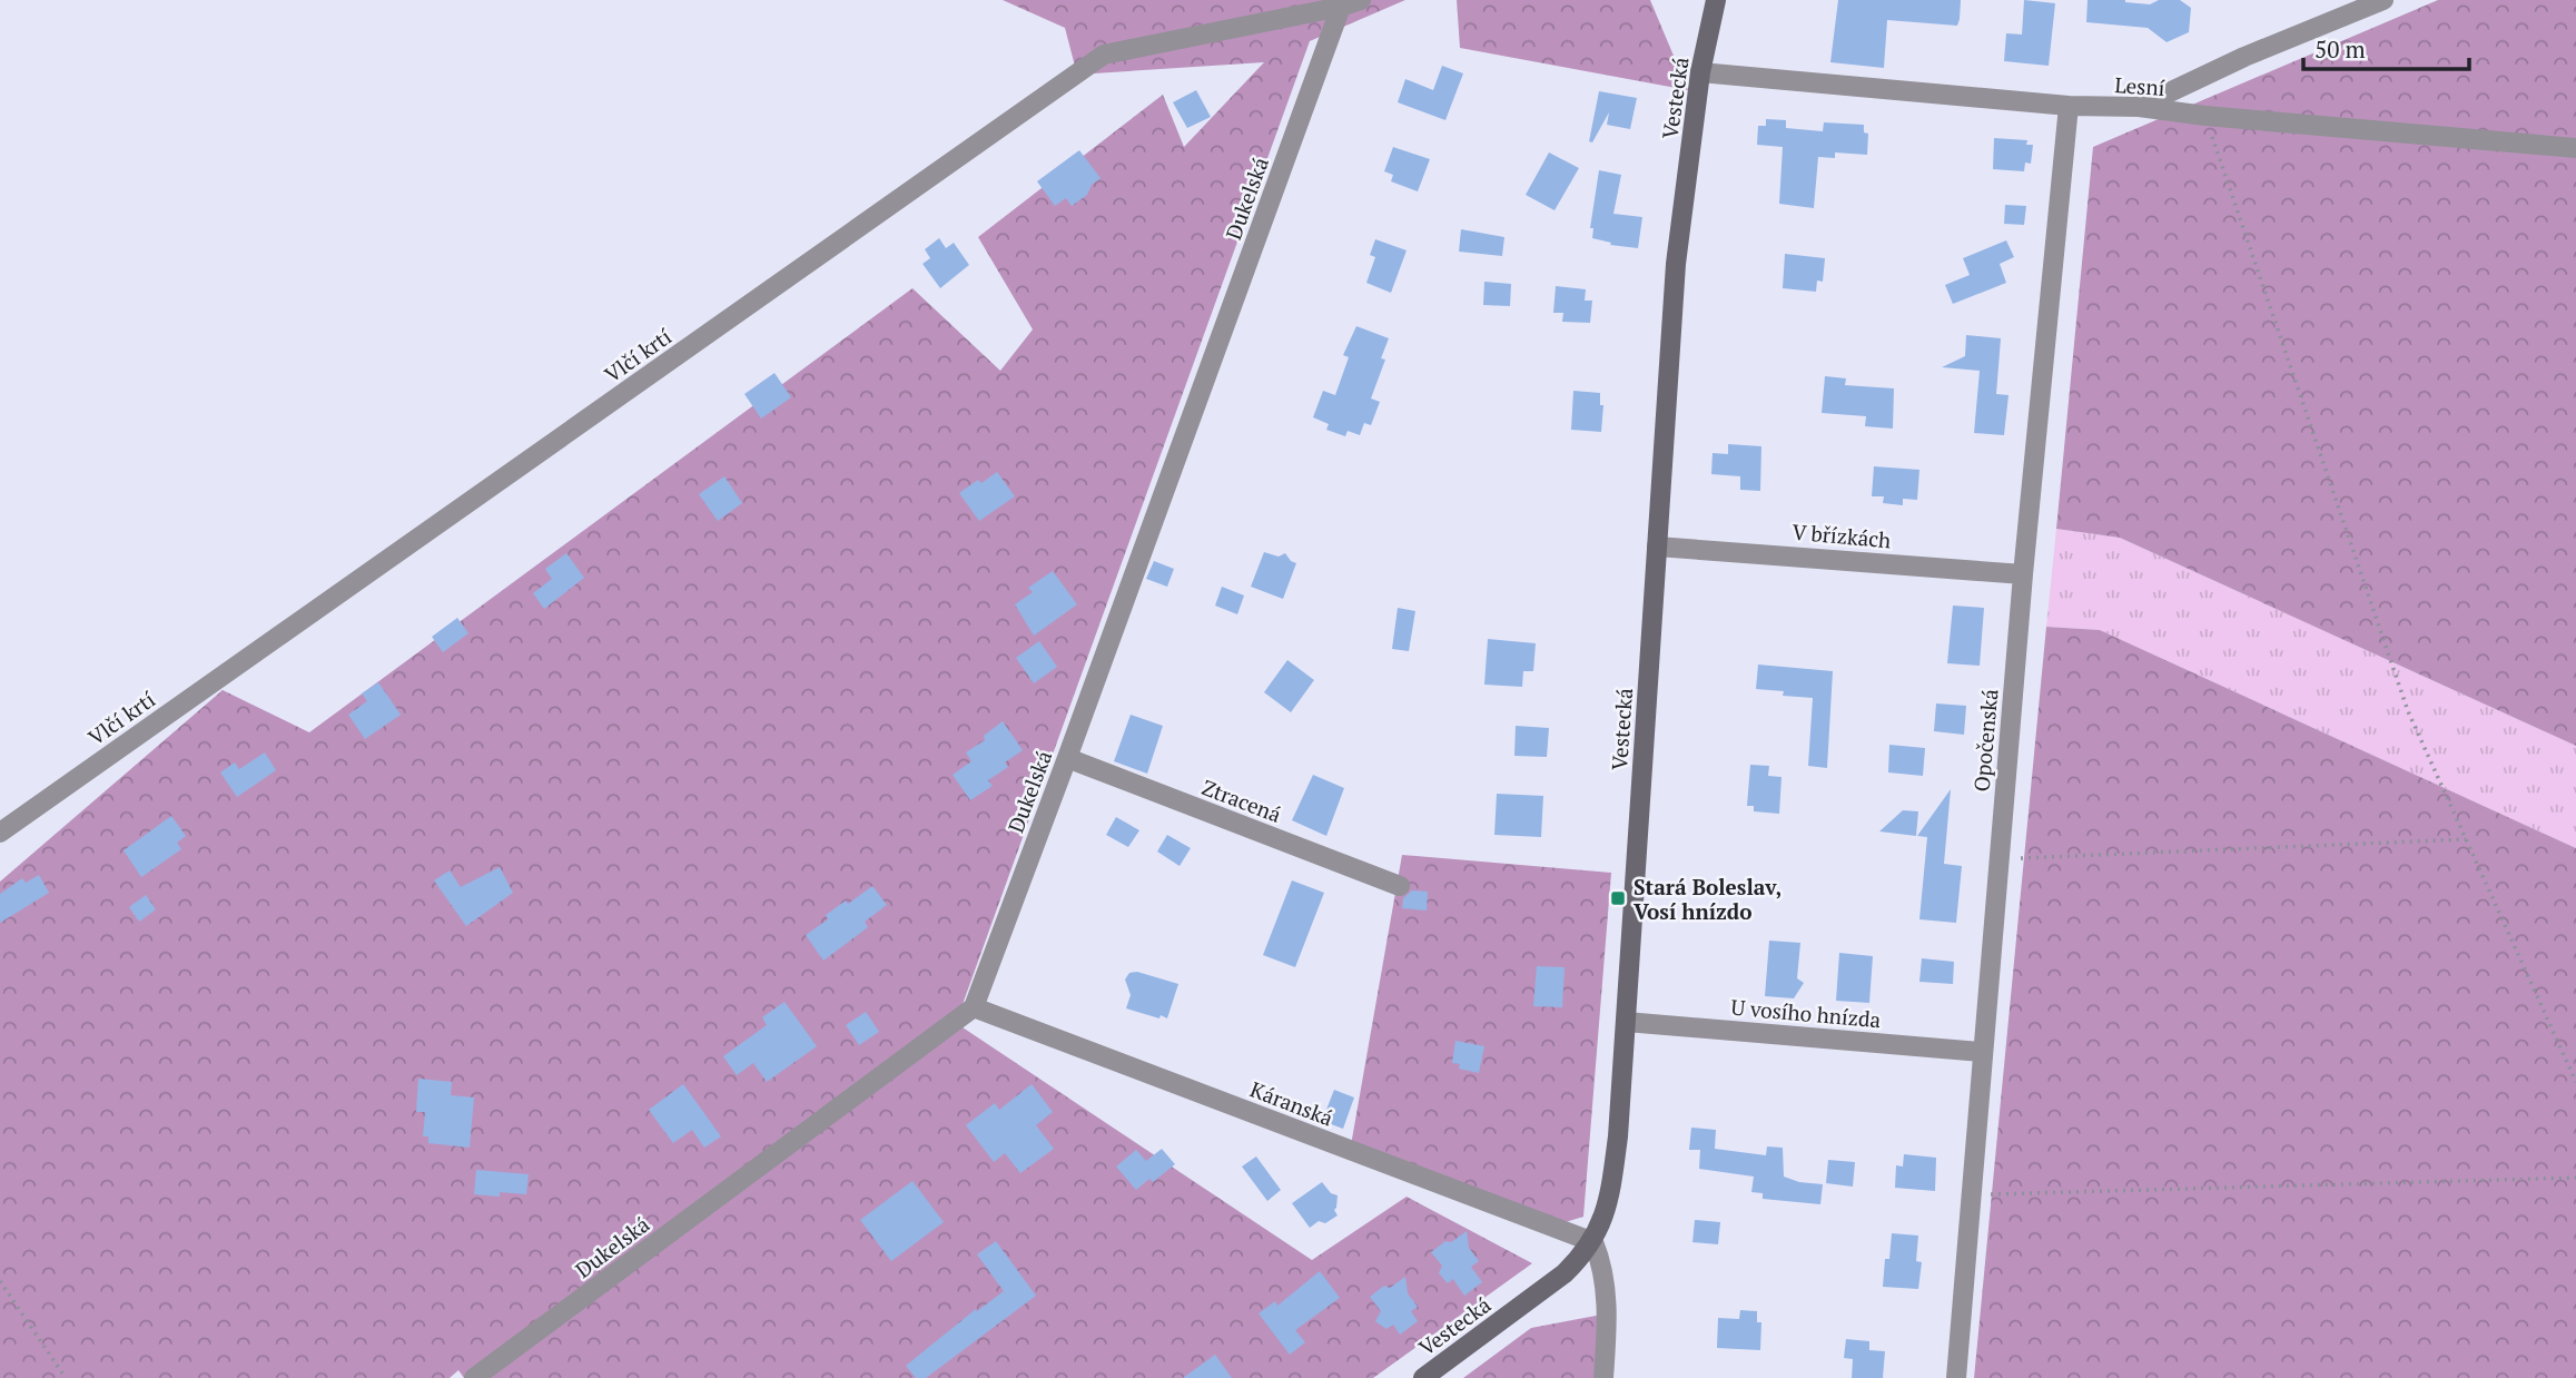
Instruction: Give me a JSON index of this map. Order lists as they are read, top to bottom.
{
  "streets": {
    "street": [
      "Lesní",
      "Vestecká",
      "Dukelská",
      "Vlčí krtí",
      "V břízkách",
      "Opočenská",
      "Ztracená",
      "U vosího hnízda",
      "Káranská"
    ]
  },
  "crossings": [
    ["Lesní", "Vestecká"],
    ["Lesní", "Opočenská"],
    ["Vestecká", "V břízkách"],
    ["Vestecká", "U vosího hnízda"],
    ["Vestecká", "Káranská"],
    ["Dukelská", "Vlčí krtí"],
    ["Dukelská", "Ztracená"],
    ["Dukelská", "Káranská"],
    ["V břízkách", "Opočenská"],
    ["Opočenská", "U vosího hnízda"]
  ],
  "places": {
    "transit": ["Stará Boleslav, Vosí hnízdo"]
  },
  "scale_bar": "50 m"
}
